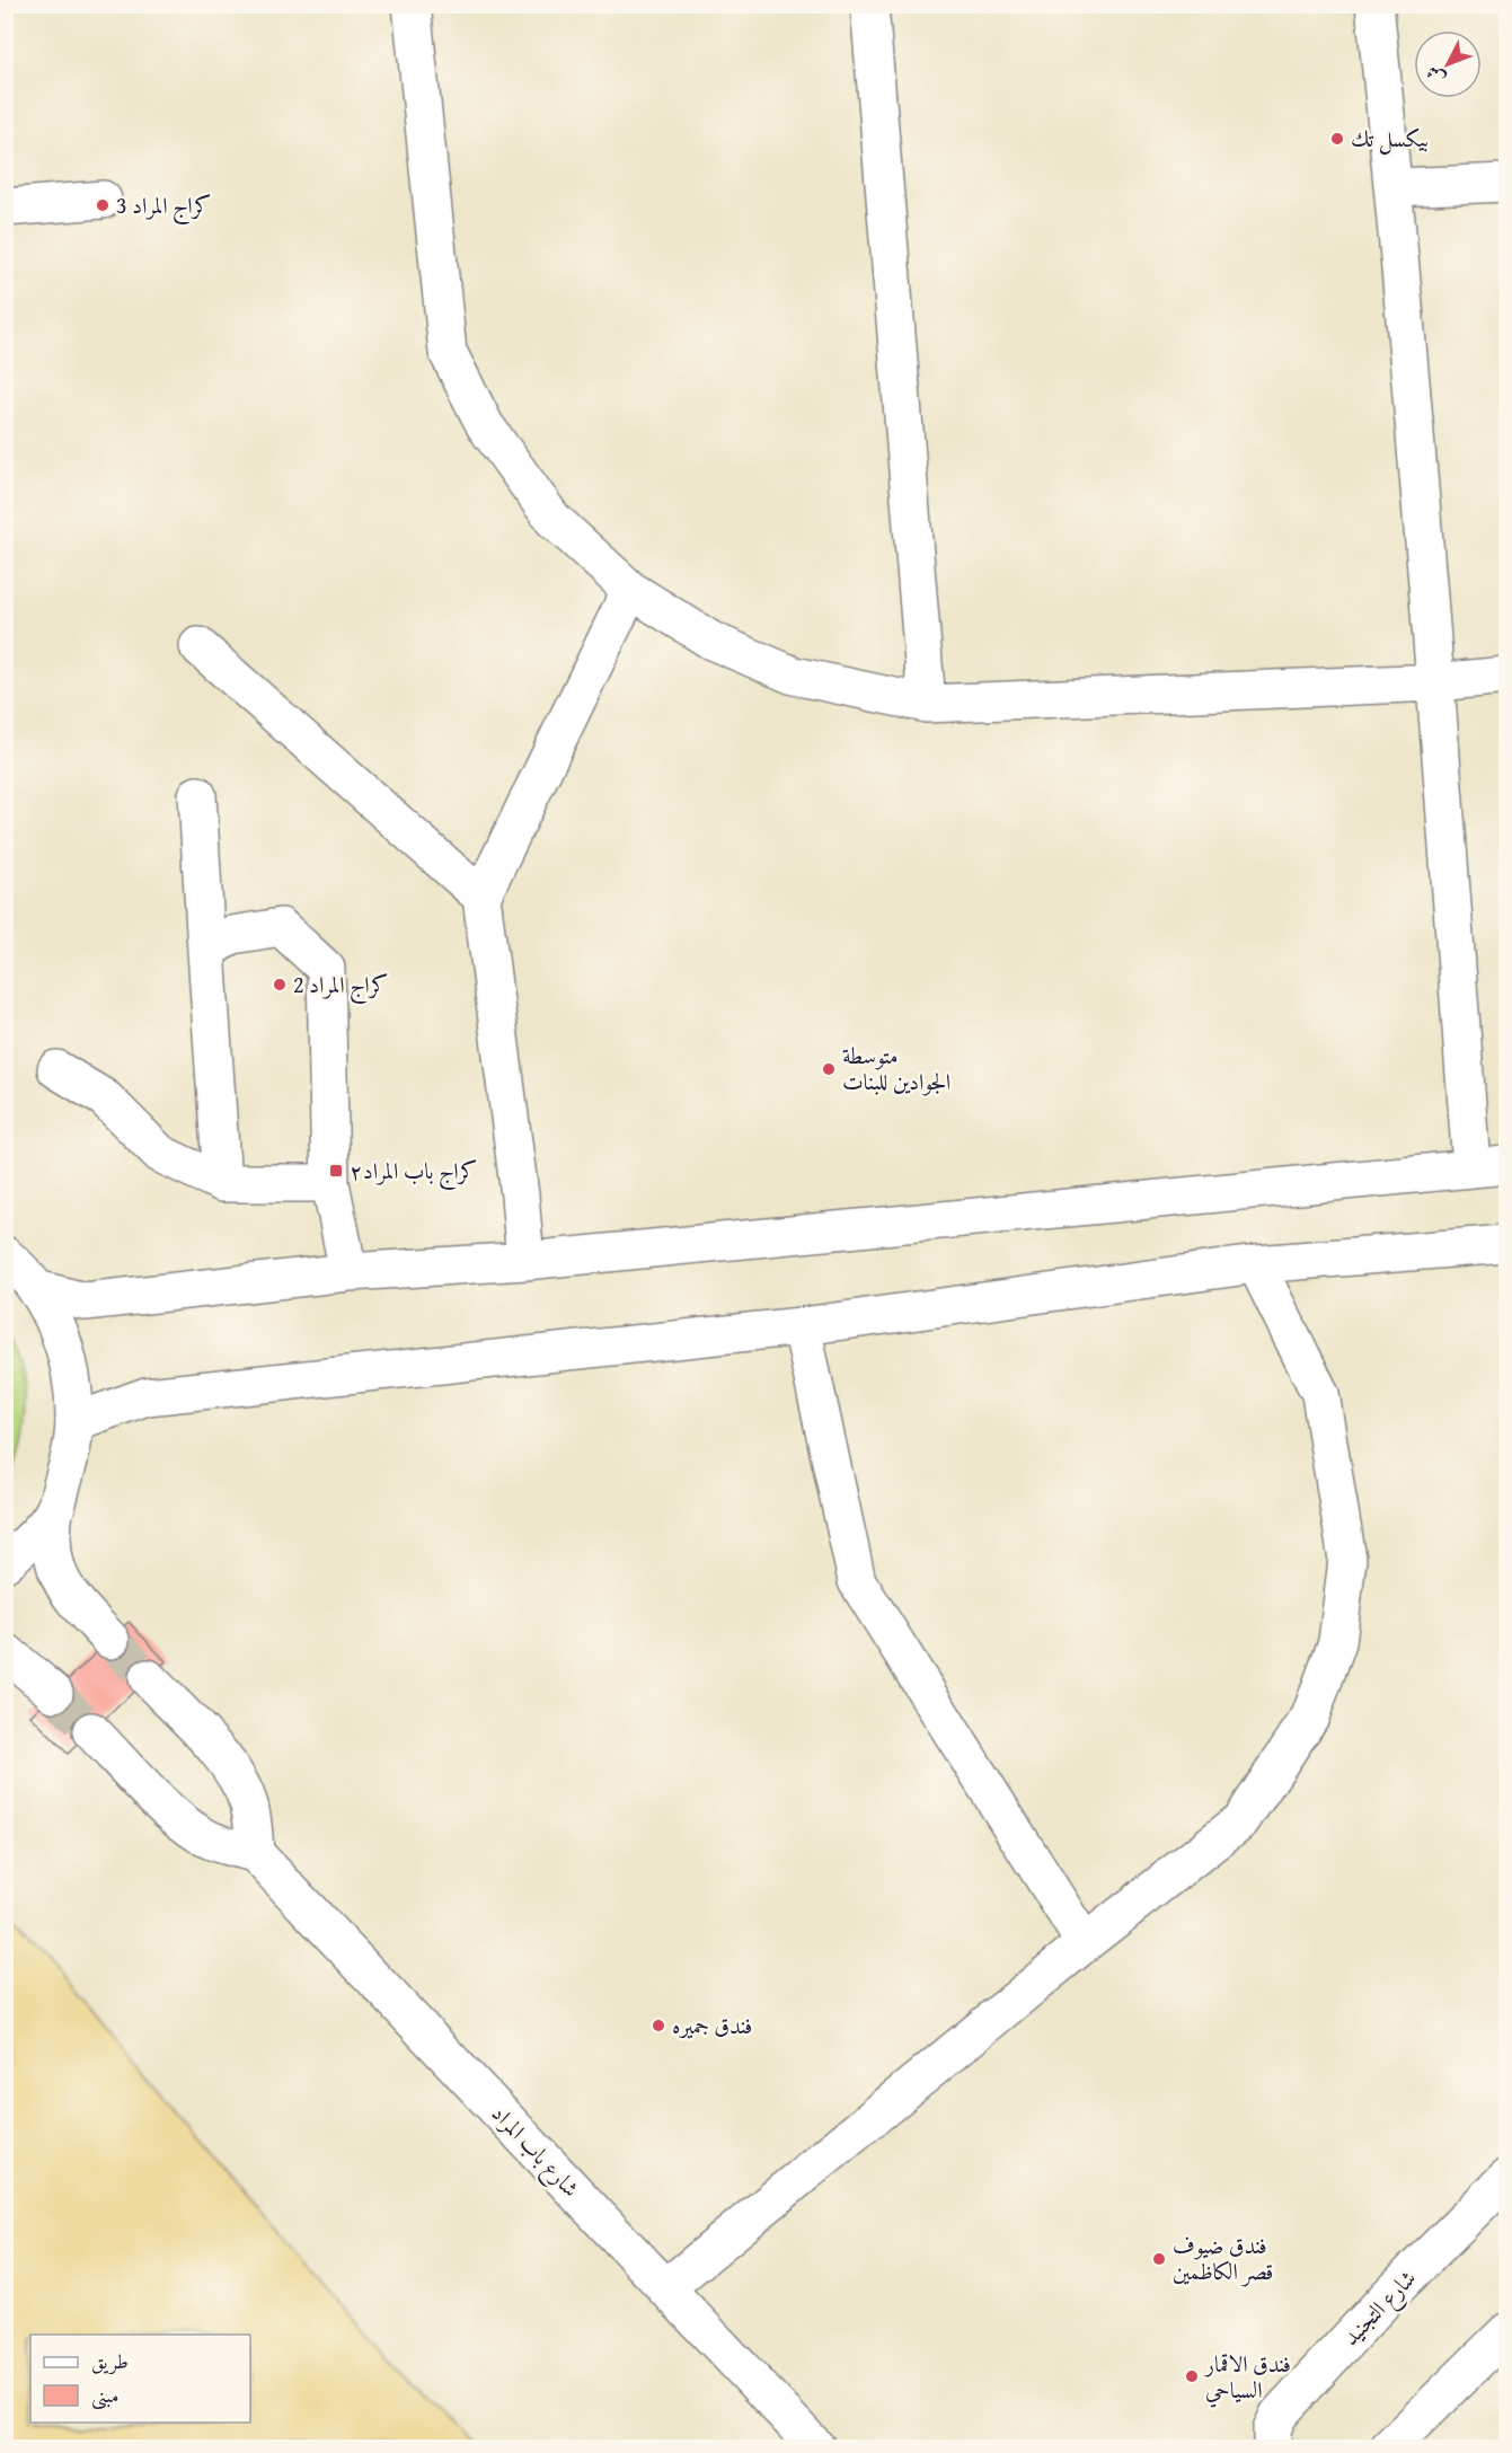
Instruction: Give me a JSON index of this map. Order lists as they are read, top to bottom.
{
  "streets": {
    "street": ["شارع باب المراد", "شارع التجنيد"]
  },
  "places": {
    "other": [
      "بيكسل تك",
      "كراج المراد 3",
      "كراج المراد 2",
      "متوسطة الجوادين للبنات",
      "فندق جميره",
      "فندق ضيوف قصر الكاظمين",
      "فندق الاقمار السياحي"
    ],
    "transit": ["كراج باب المراد٢"]
  },
  "legend": ["طريق", "مبنى"],
  "north": "bottom left"
}
